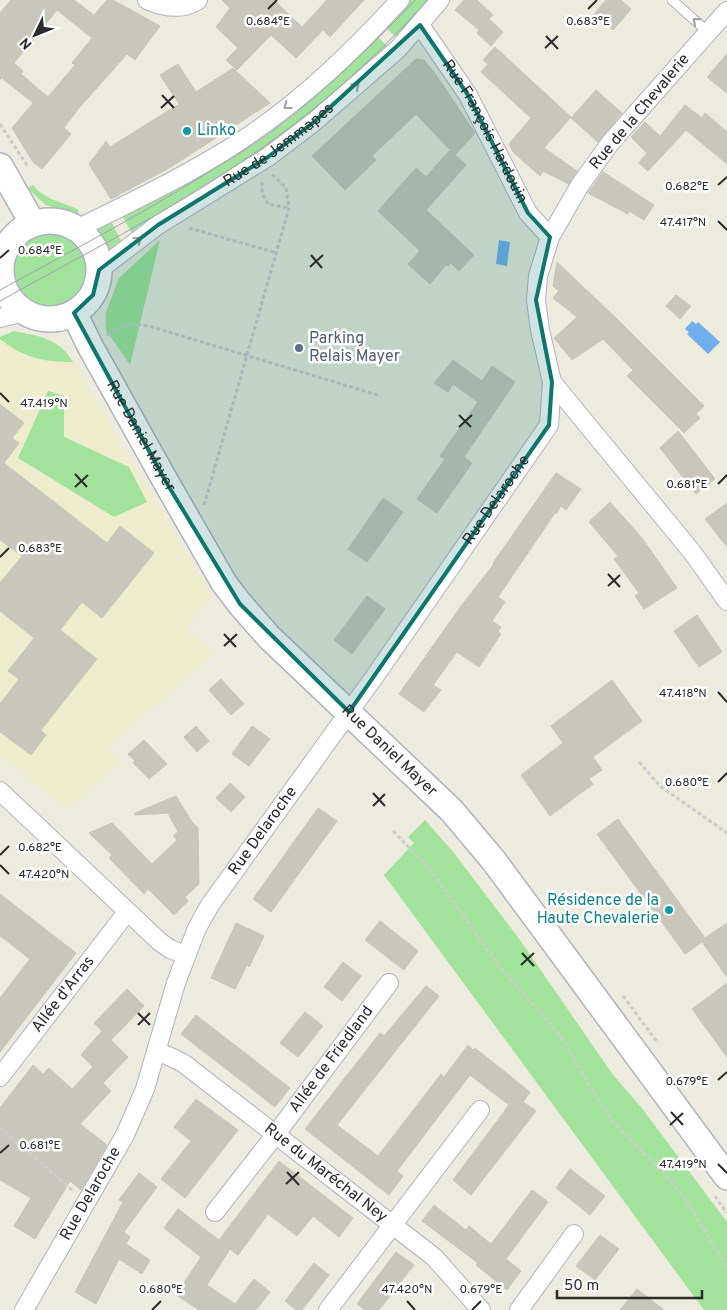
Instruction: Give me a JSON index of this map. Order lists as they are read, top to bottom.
{
  "streets": {
    "main road": ["Rue Daniel Mayer"],
    "street": [
      "Rue de la Chevalerie",
      "Rue François Hardouin",
      "Rue de Jemmapes",
      "Rue Delaroche",
      "Allée d'Arras",
      "Allée de Friedland",
      "Rue du Maréchal Ney"
    ]
  },
  "crossings": [
    ["Rue de la Chevalerie", "Rue François Hardouin"],
    ["Rue de la Chevalerie", "Rue Delaroche"],
    ["Rue François Hardouin", "Rue de Jemmapes"],
    ["Rue de Jemmapes", "Rue Daniel Mayer"],
    ["Rue Daniel Mayer", "Rue Delaroche"],
    ["Rue Delaroche", "Rue du Maréchal Ney"],
    ["Allée de Friedland", "Rue du Maréchal Ney"]
  ],
  "places": ["Linko", "Parking Relais Mayer", "Résidence de la Haute Chevalerie"],
  "scale_bar": "50 m",
  "north": "bottom left",
  "coordinates": [
    "0.684°E",
    "0.683°E",
    "0.682°E",
    "47.417°N",
    "47.419°N",
    "0.681°E",
    "47.418°N",
    "0.680°E",
    "47.420°N",
    "0.679°E"
  ]
}
